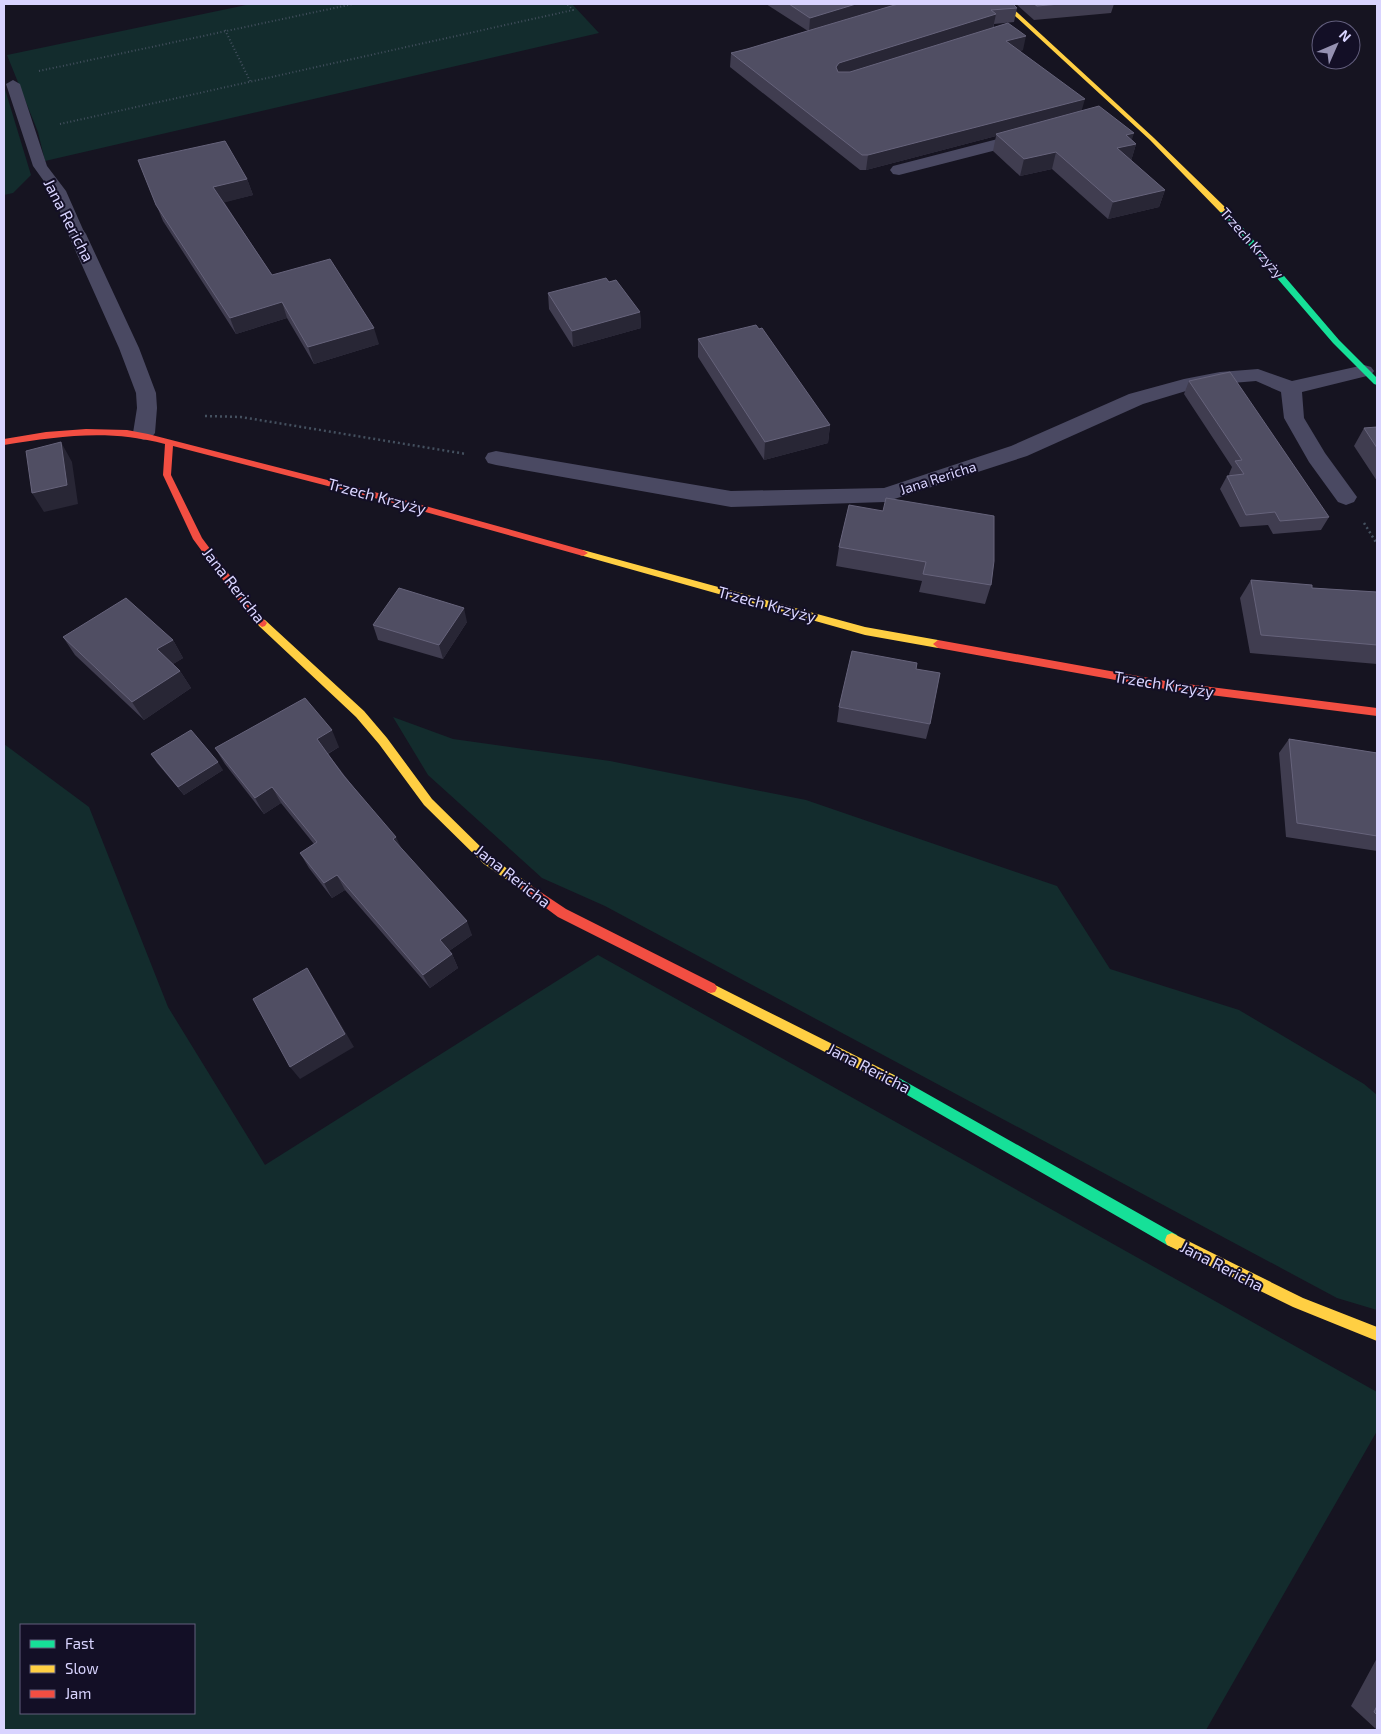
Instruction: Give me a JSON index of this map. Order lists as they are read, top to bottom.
{
  "streets": {
    "street": ["Jana Rericha", "Trzech Krzyży"]
  },
  "crossings": [
    ["Jana Rericha", "Trzech Krzyży"]
  ],
  "legend": ["Fast", "Slow", "Jam"],
  "north": "top right"
}
